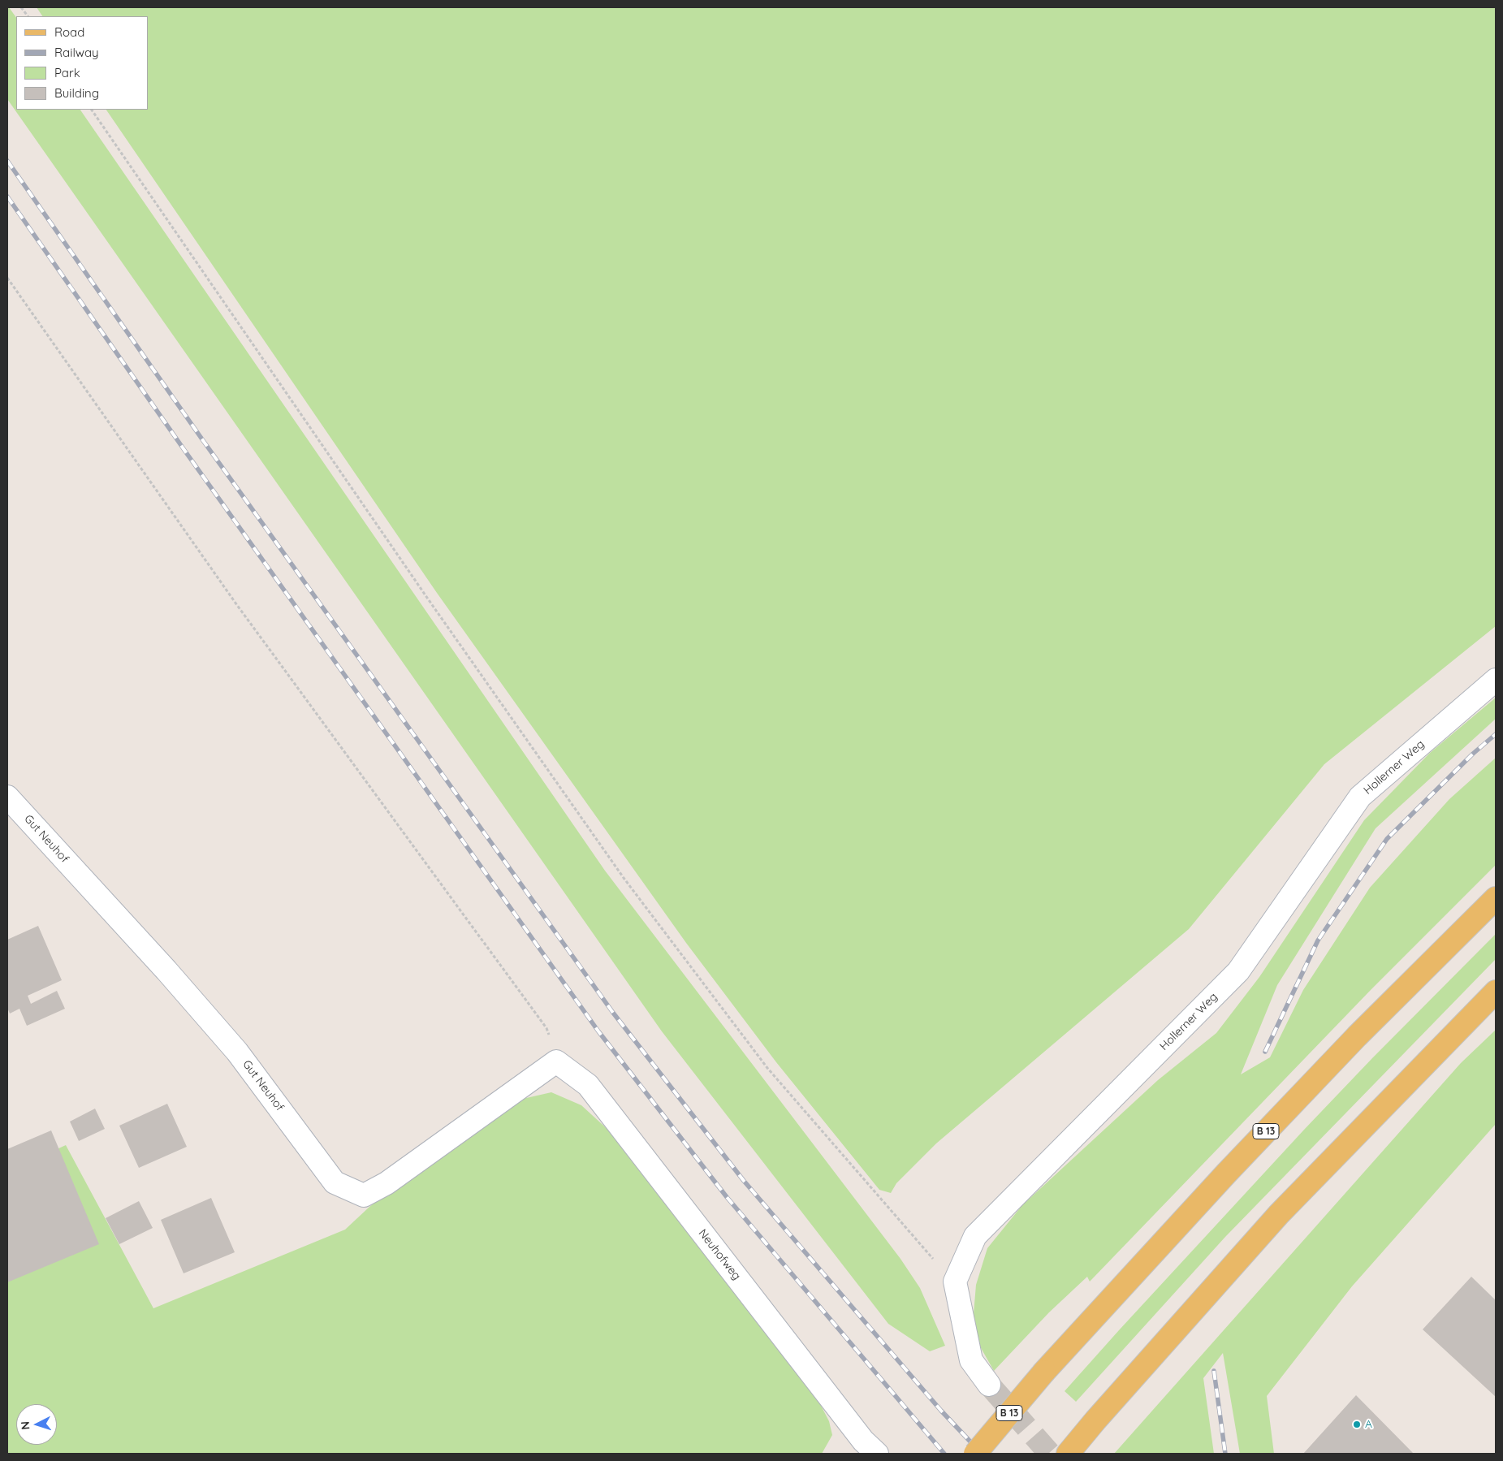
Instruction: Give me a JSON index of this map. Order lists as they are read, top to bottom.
{
  "streets": {
    "main road": ["B 13"],
    "street": ["Hollerner Weg", "Gut Neuhof", "Neuhofweg"]
  },
  "crossings": [
    ["Gut Neuhof", "Neuhofweg"]
  ],
  "places": ["A"],
  "legend": [
    "Road",
    "Railway",
    "Park",
    "Building"
  ],
  "north": "left"
}
